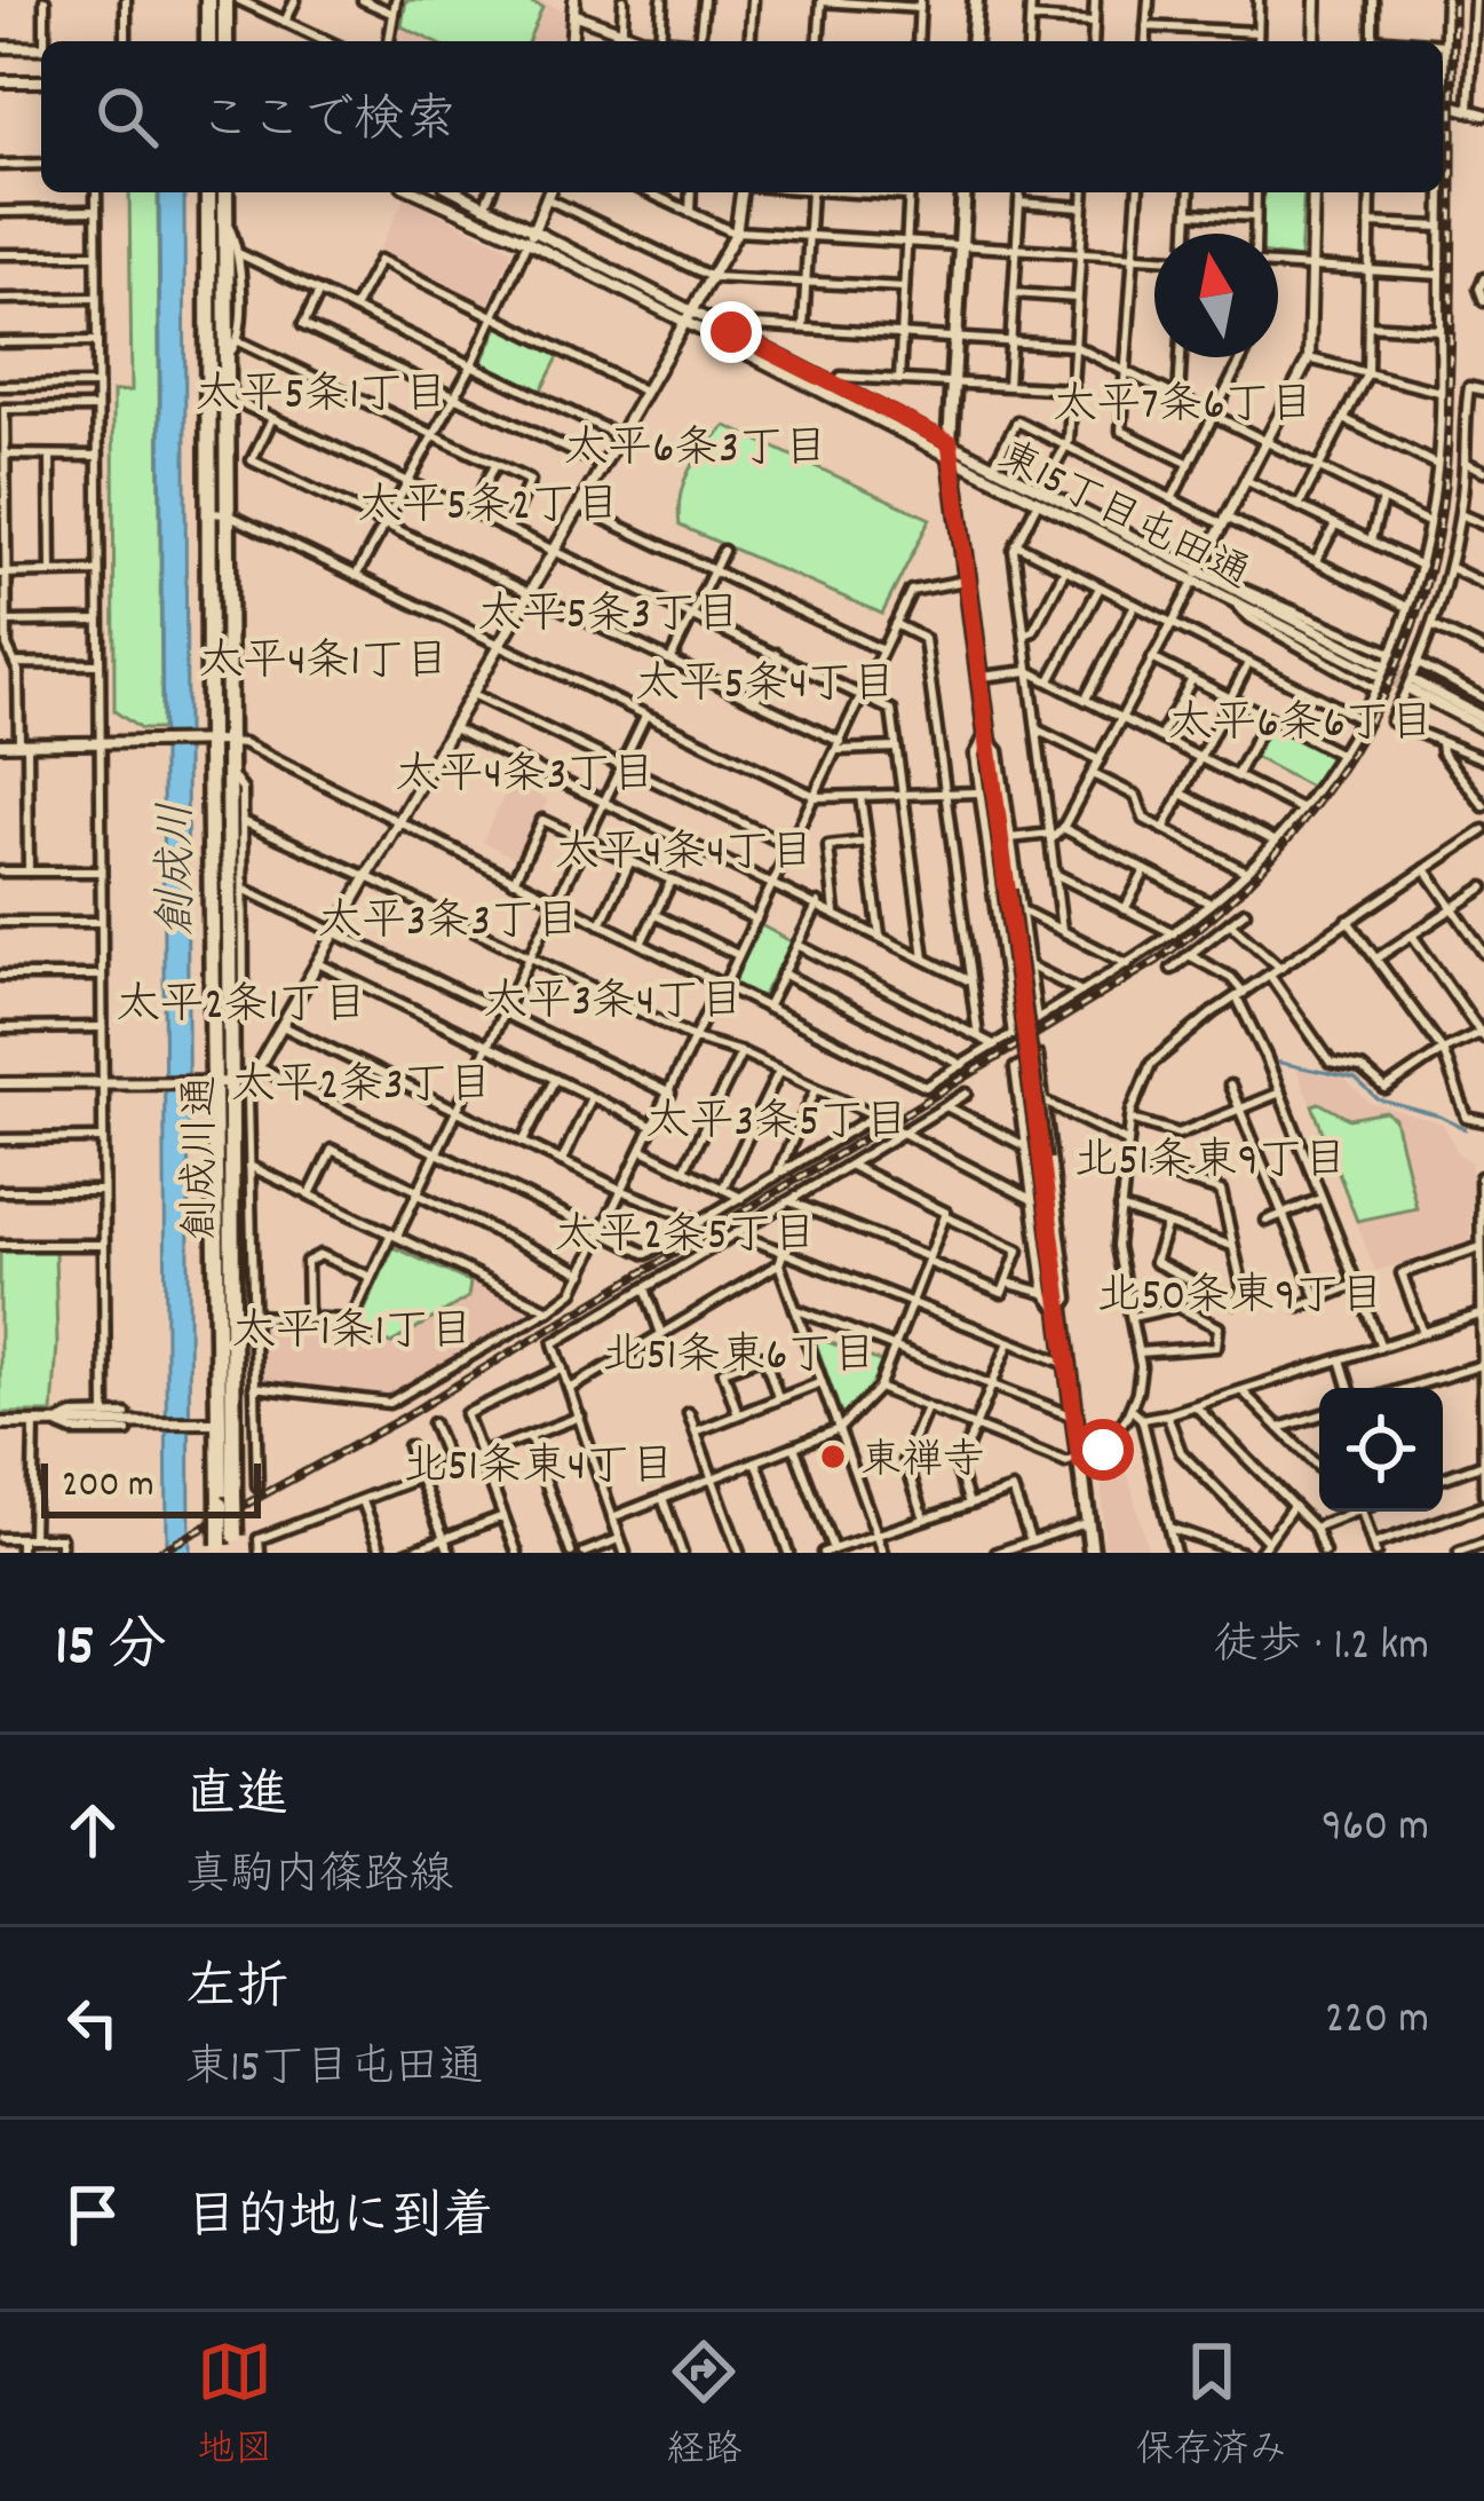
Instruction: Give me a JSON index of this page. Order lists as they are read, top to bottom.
{
  "streets": {
    "highway": ["創成川通"],
    "street": ["東15丁目屯田通"]
  },
  "districts": [
    "太平5条1丁目",
    "太平7条6丁目",
    "太平6条3丁目",
    "太平5条2丁目",
    "太平5条3丁目",
    "太平4条1丁目",
    "太平5条4丁目",
    "太平6条6丁目",
    "太平4条3丁目",
    "太平4条4丁目",
    "太平3条3丁目",
    "太平3条4丁目",
    "太平2条1丁目",
    "太平2条3丁目",
    "太平3条5丁目",
    "北51条東9丁目",
    "太平2条5丁目",
    "北50条東9丁目",
    "太平1条1丁目",
    "北51条東6丁目",
    "北51条東4丁目"
  ],
  "water": ["創成川"],
  "places": ["東禅寺"],
  "scale_bar": "200 m",
  "north": "top",
  "page": {
    "search": "ここで検索",
    "scale": "200 m",
    "heading": ["15 分", "徒歩 · 1.2 km"],
    "list": [
      ["直進", "真駒内篠路線", "960 m"],
      ["左折", "東15丁目屯田通", "220 m"],
      "目的地に到着"
    ],
    "nav": ["地図", "経路", "保存済み"]
  }
}
